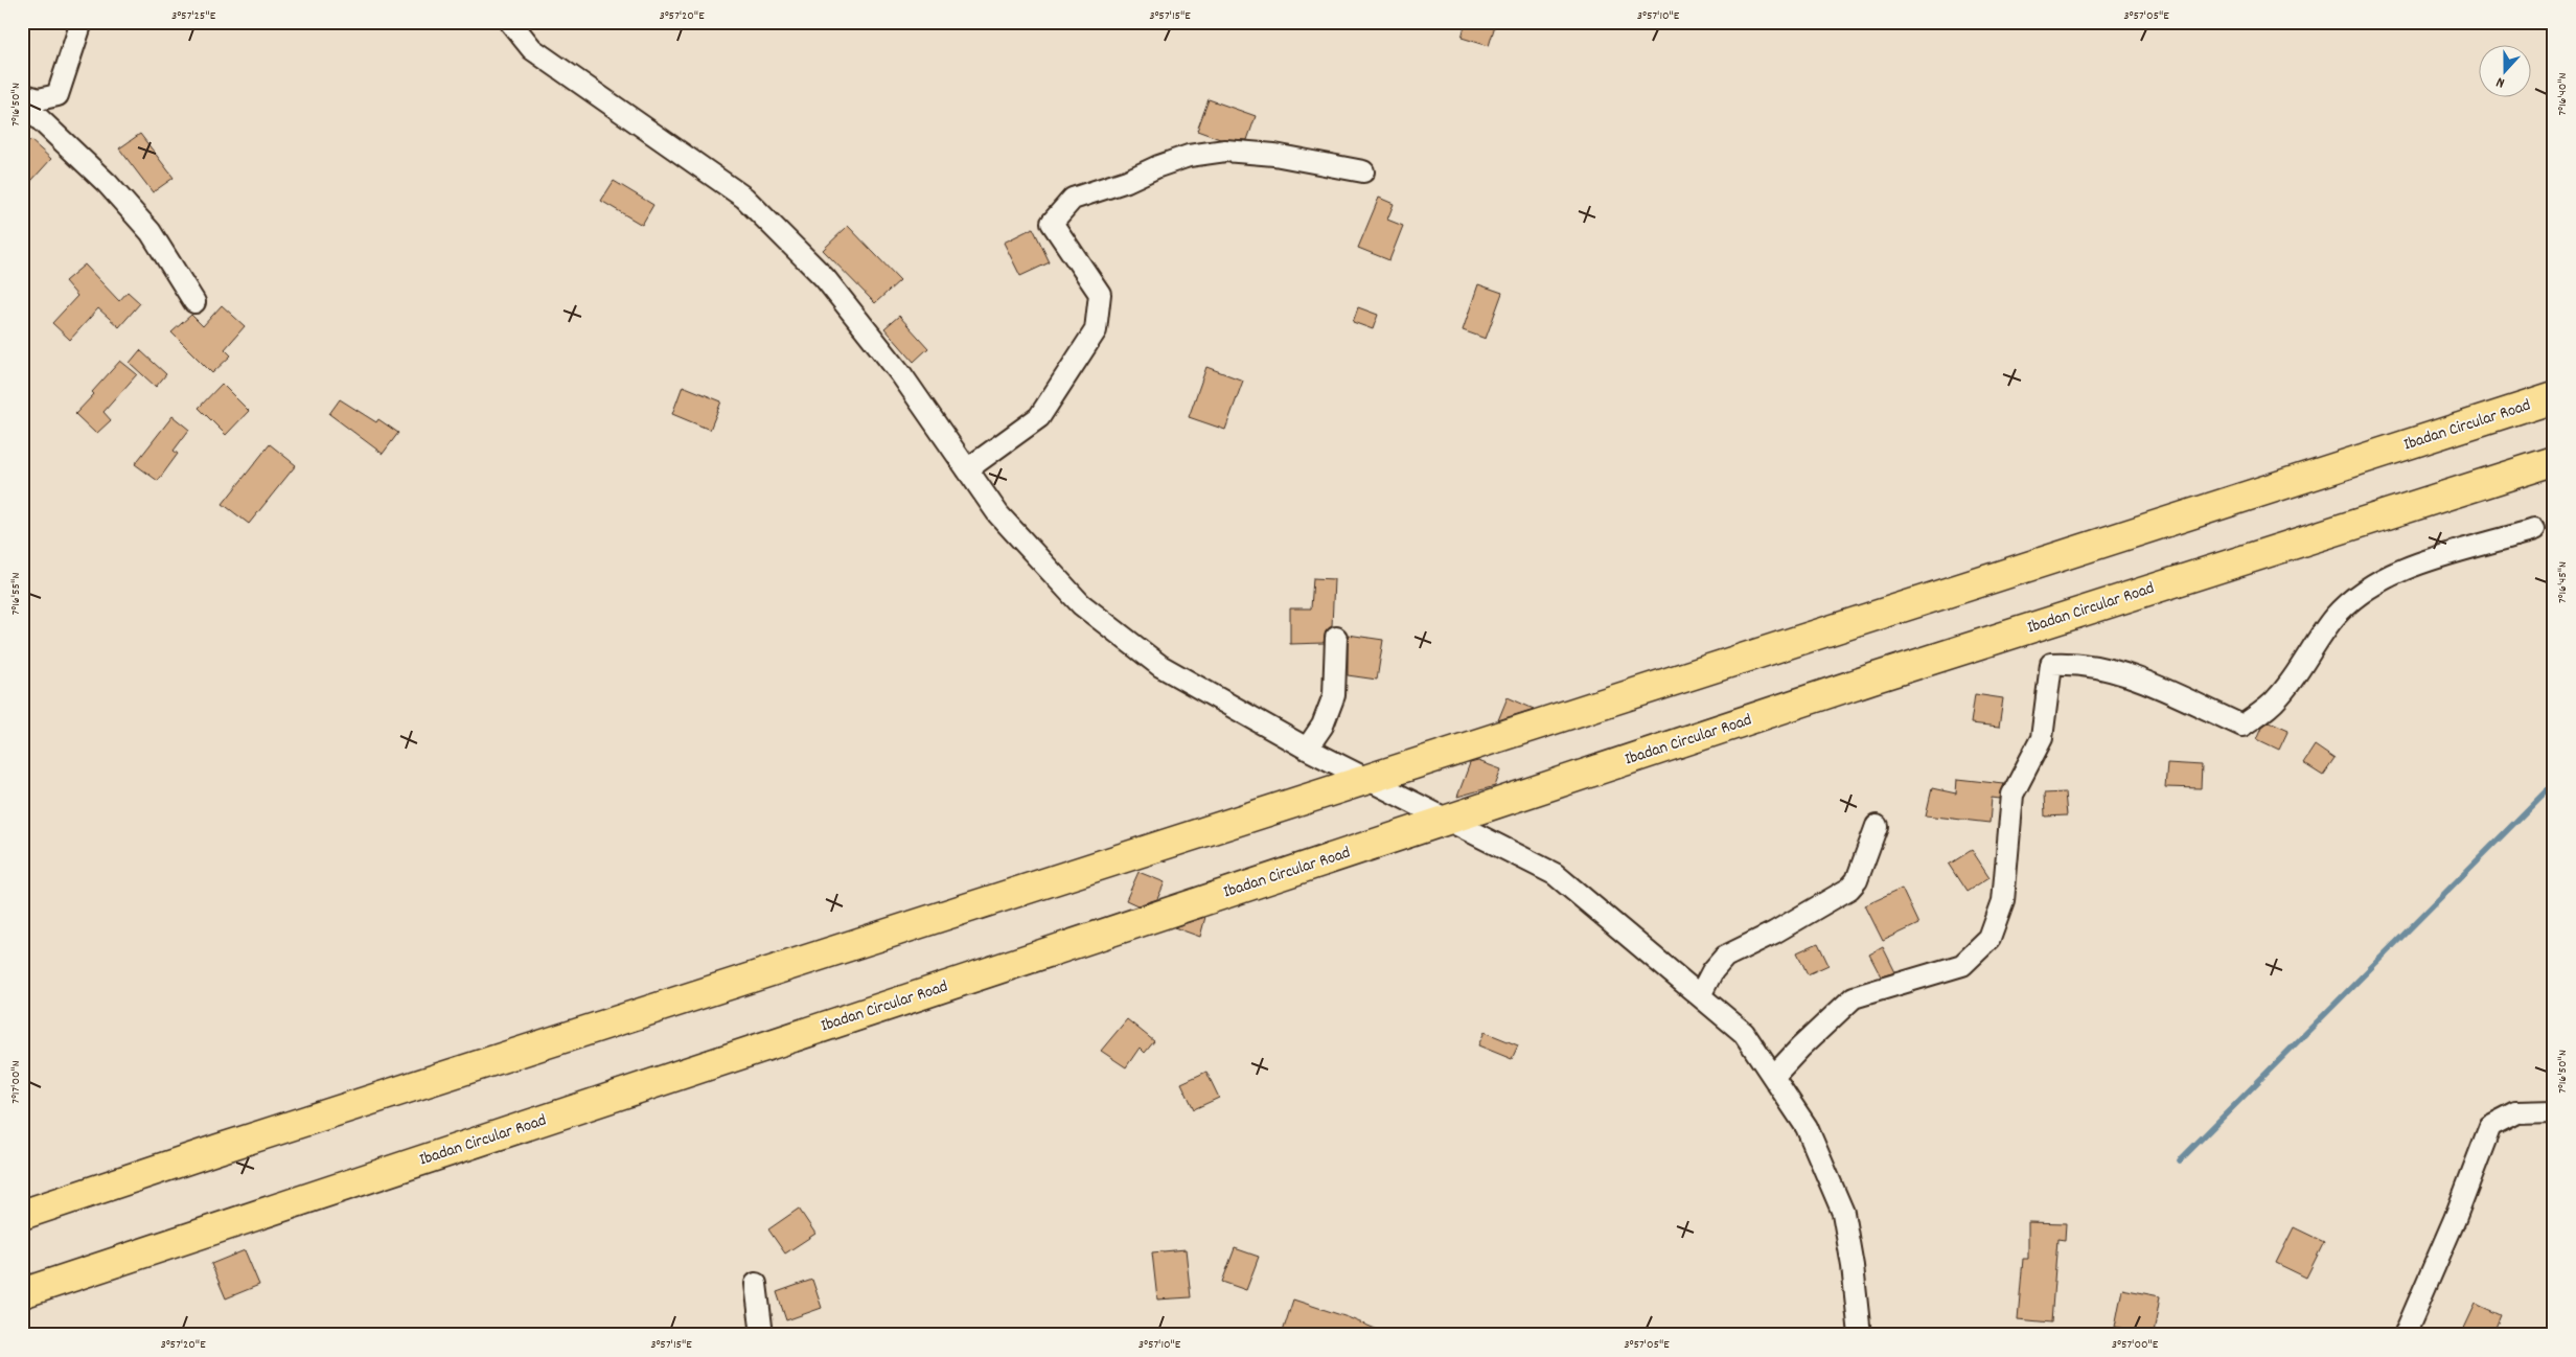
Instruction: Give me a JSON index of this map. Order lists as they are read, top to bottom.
{
  "streets": {
    "highway": ["Ibadan Circular Road"]
  },
  "north": "bottom",
  "coordinates": [
    "3°57'25\"E",
    "3°57'20\"E",
    "3°57'15\"E",
    "3°57'10\"E",
    "3°57'05\"E",
    "7°16'40\"N",
    "7°16'50\"N",
    "7°16'45\"N",
    "7°16'55\"N",
    "7°17'00\"N",
    "3°57'00\"E"
  ]
}
